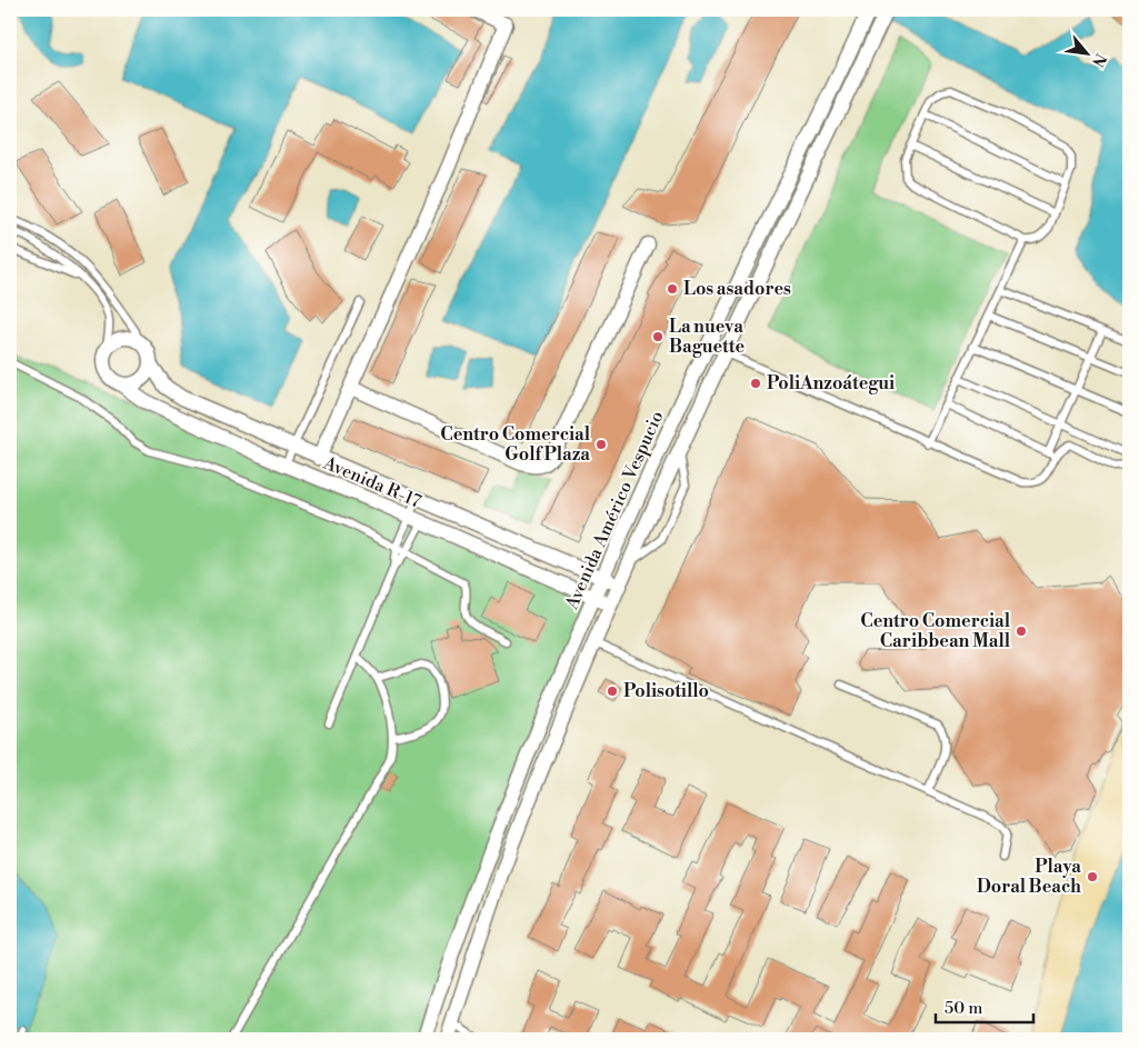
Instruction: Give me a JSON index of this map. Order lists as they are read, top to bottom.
{
  "streets": {
    "street": ["Avenida R-17", "Avenida Américo Vespucio"]
  },
  "crossings": [
    ["Avenida R-17", "Avenida Américo Vespucio"]
  ],
  "places": [
    "Los asadores",
    "La nueva Baguette",
    "PoliAnzoátegui",
    "Centro Comercial Golf Plaza",
    "Centro Comercial Caribbean Mall",
    "Polisotillo",
    "Playa Doral Beach"
  ],
  "scale_bar": "50 m",
  "north": "bottom right"
}
